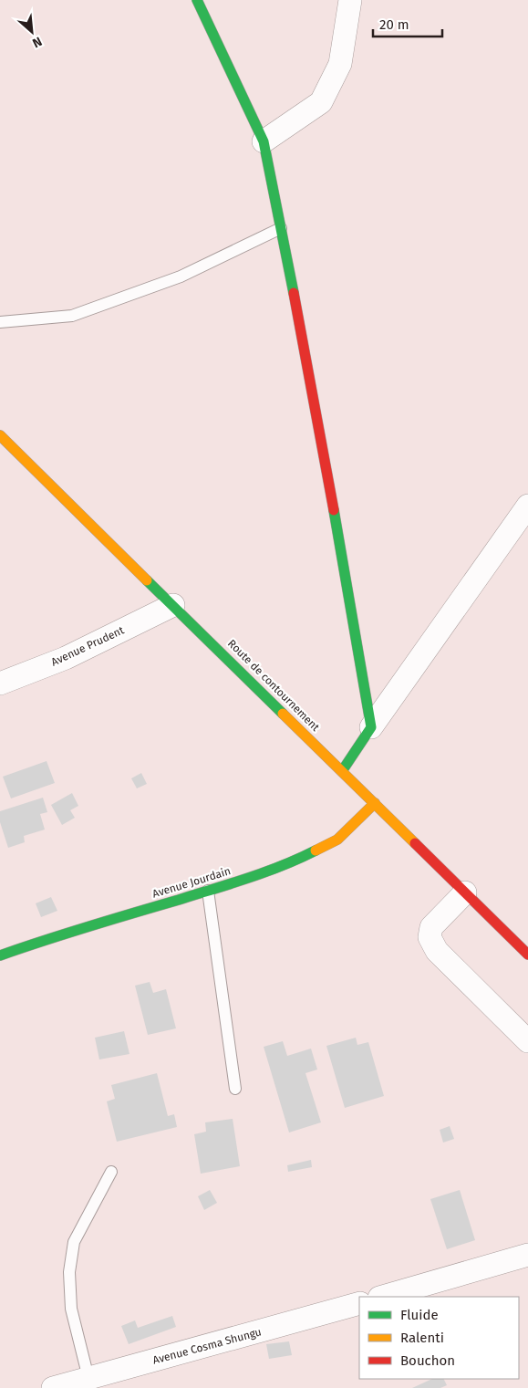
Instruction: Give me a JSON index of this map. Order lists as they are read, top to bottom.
{
  "streets": {
    "street": [
      "Avenue Prudent",
      "Route de contournement",
      "Avenue Jourdain",
      "Avenue Cosma Shungu"
    ]
  },
  "crossings": [
    ["Avenue Prudent", "Route de contournement"],
    ["Route de contournement", "Avenue Jourdain"]
  ],
  "legend": ["Fluide", "Ralenti", "Bouchon"],
  "scale_bar": "20 m",
  "north": "bottom right"
}
